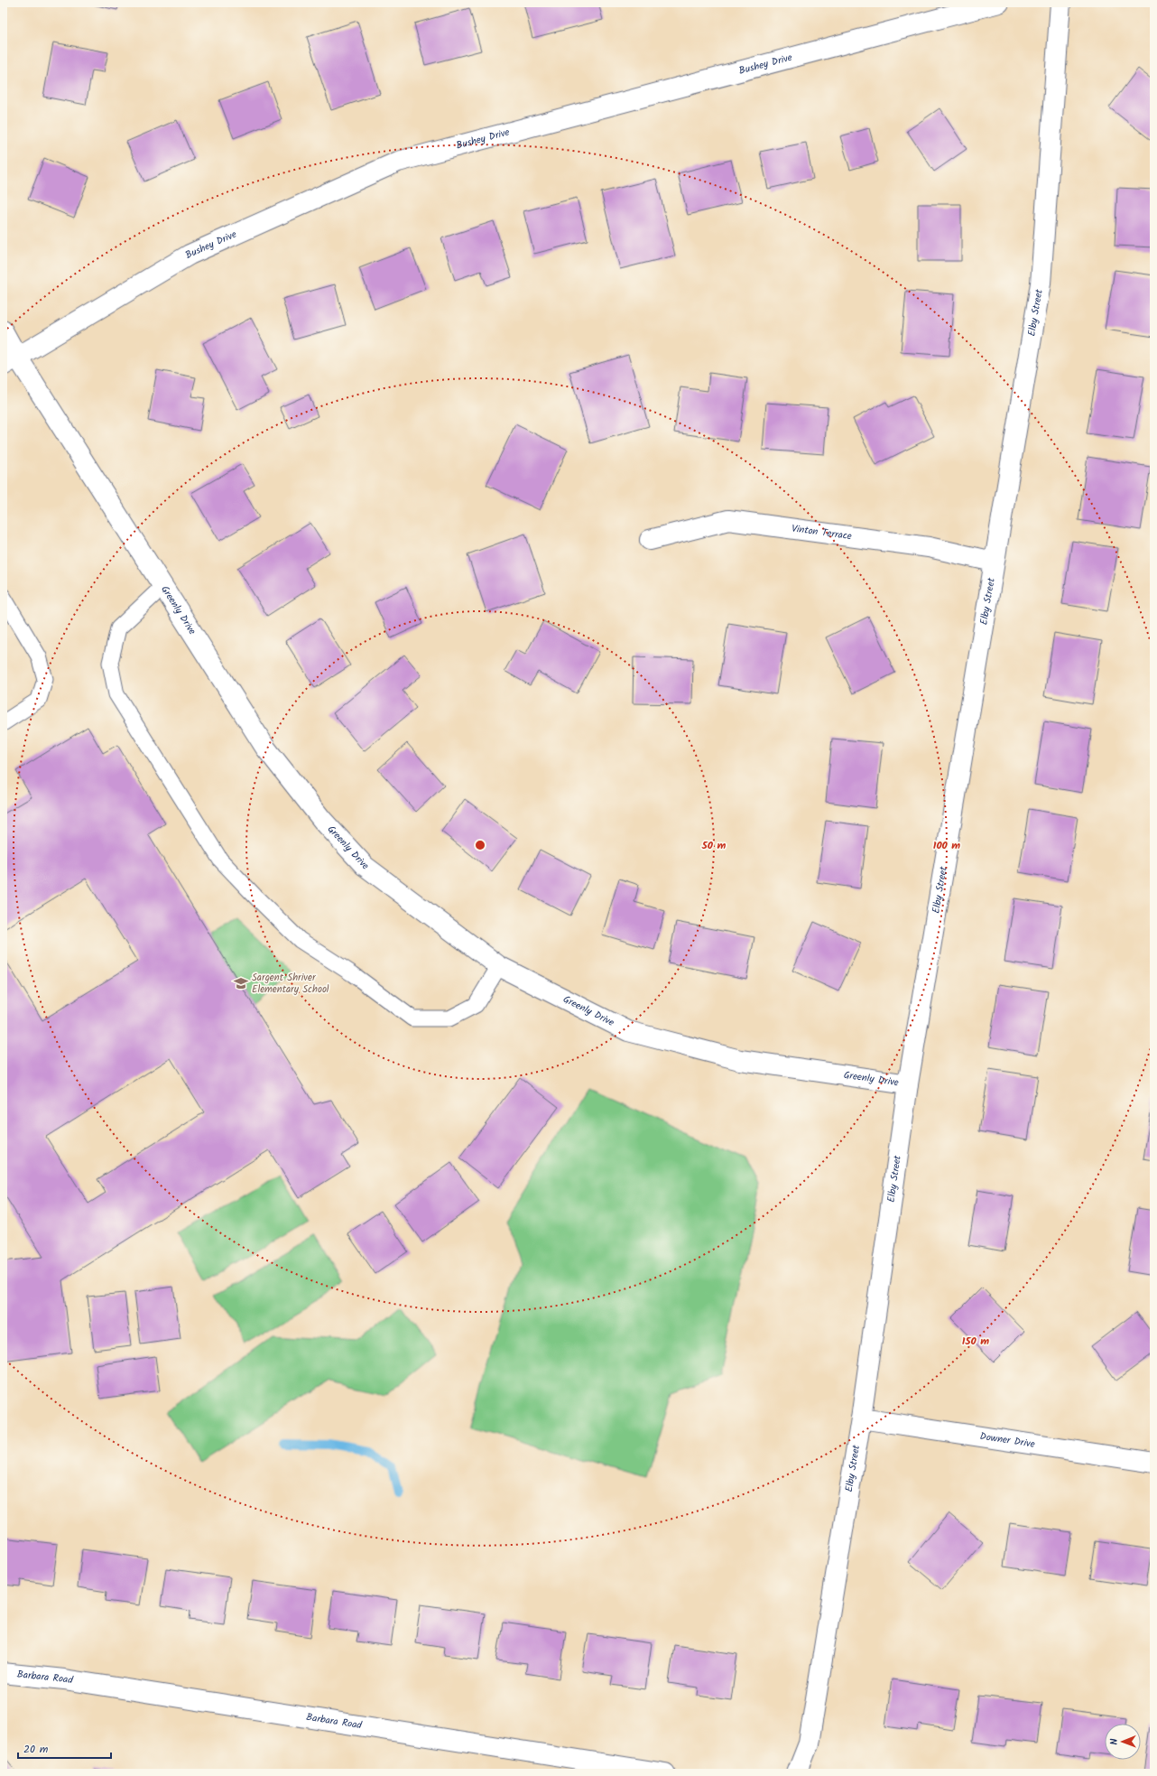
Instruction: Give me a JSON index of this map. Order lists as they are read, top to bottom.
{
  "streets": {
    "street": [
      "Bushey Drive",
      "Elby Street",
      "Vinton Terrace",
      "Greenly Drive",
      "Downer Drive",
      "Barbara Road"
    ]
  },
  "crossings": [
    ["Bushey Drive", "Greenly Drive"],
    ["Elby Street", "Vinton Terrace"],
    ["Elby Street", "Greenly Drive"],
    ["Elby Street", "Downer Drive"]
  ],
  "places": {
    "school or university": ["Sargent Shriver Elementary School"]
  },
  "scale_bar": "20 m",
  "north": "left",
  "rings": ["50 m", "100 m", "150 m"]
}
